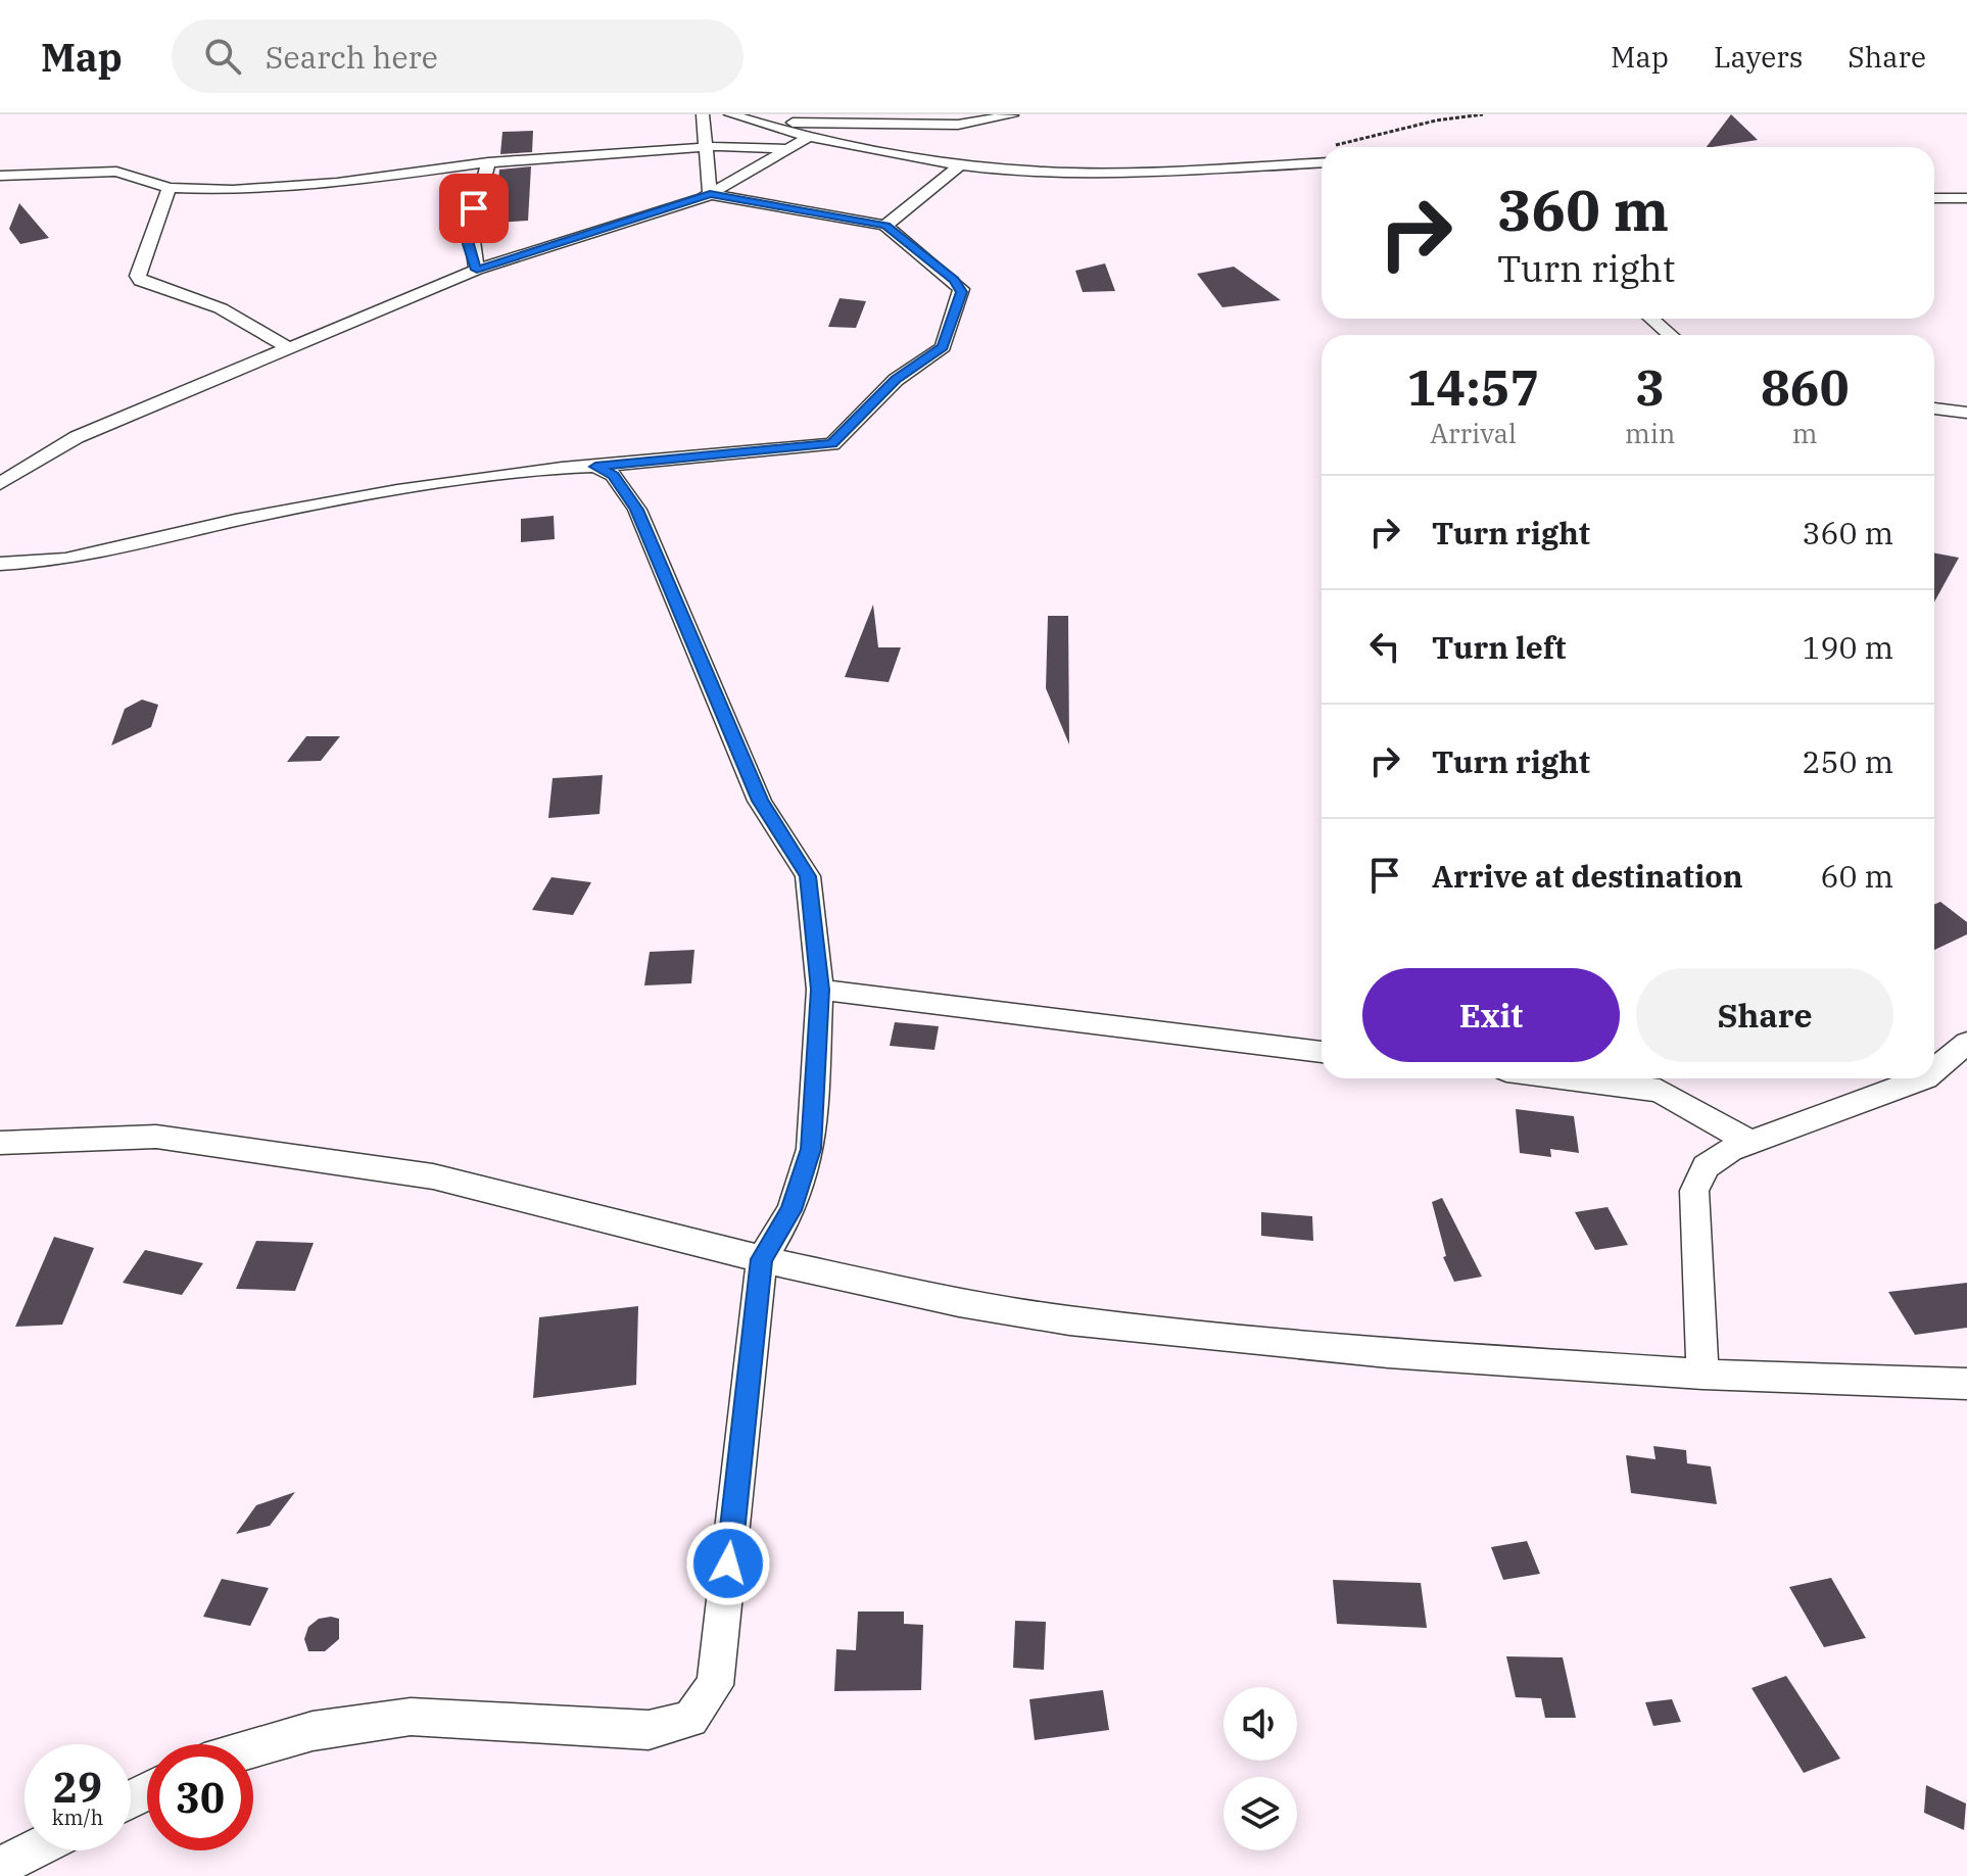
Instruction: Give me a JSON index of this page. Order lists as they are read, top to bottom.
{
  "page": {
    "header": "Map",
    "search": "Search here",
    "nav": ["Map", "Layers", "Share"],
    "turn": ["360 m", "Turn right"],
    "eta": [
      "14:57",
      "Arrival",
      "3",
      "min",
      "860",
      "m"
    ],
    "list": [
      {
        "name": "Turn right",
        "value": "360 m"
      },
      {
        "name": "Turn left",
        "value": "190 m"
      },
      {
        "name": "Turn right",
        "value": "250 m"
      },
      {
        "name": "Arrive at destination",
        "value": "60 m"
      }
    ],
    "buttons": ["Exit", "Share"],
    "speed": "29 km/h",
    "limit": "30"
  }
}
